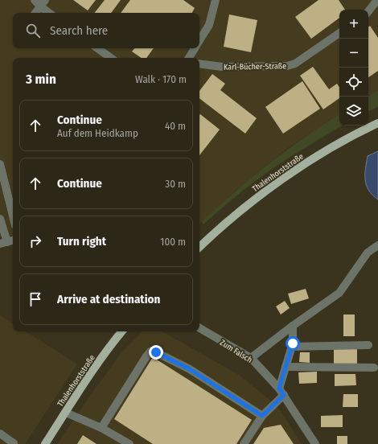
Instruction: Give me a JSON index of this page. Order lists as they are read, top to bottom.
{
  "streets": {
    "main road": ["Thalenhorststraße"],
    "street": ["Karl-Bücher-Straße", "Zum Falsch"]
  },
  "page": {
    "map_buttons": ["+", "−"],
    "search": "Search here",
    "heading": ["3 min", "Walk · 170 m"],
    "list": [
      ["Continue", "Auf dem Heidkamp", "40 m"],
      ["Continue", "30 m"],
      ["Turn right", "100 m"],
      "Arrive at destination"
    ]
  }
}
